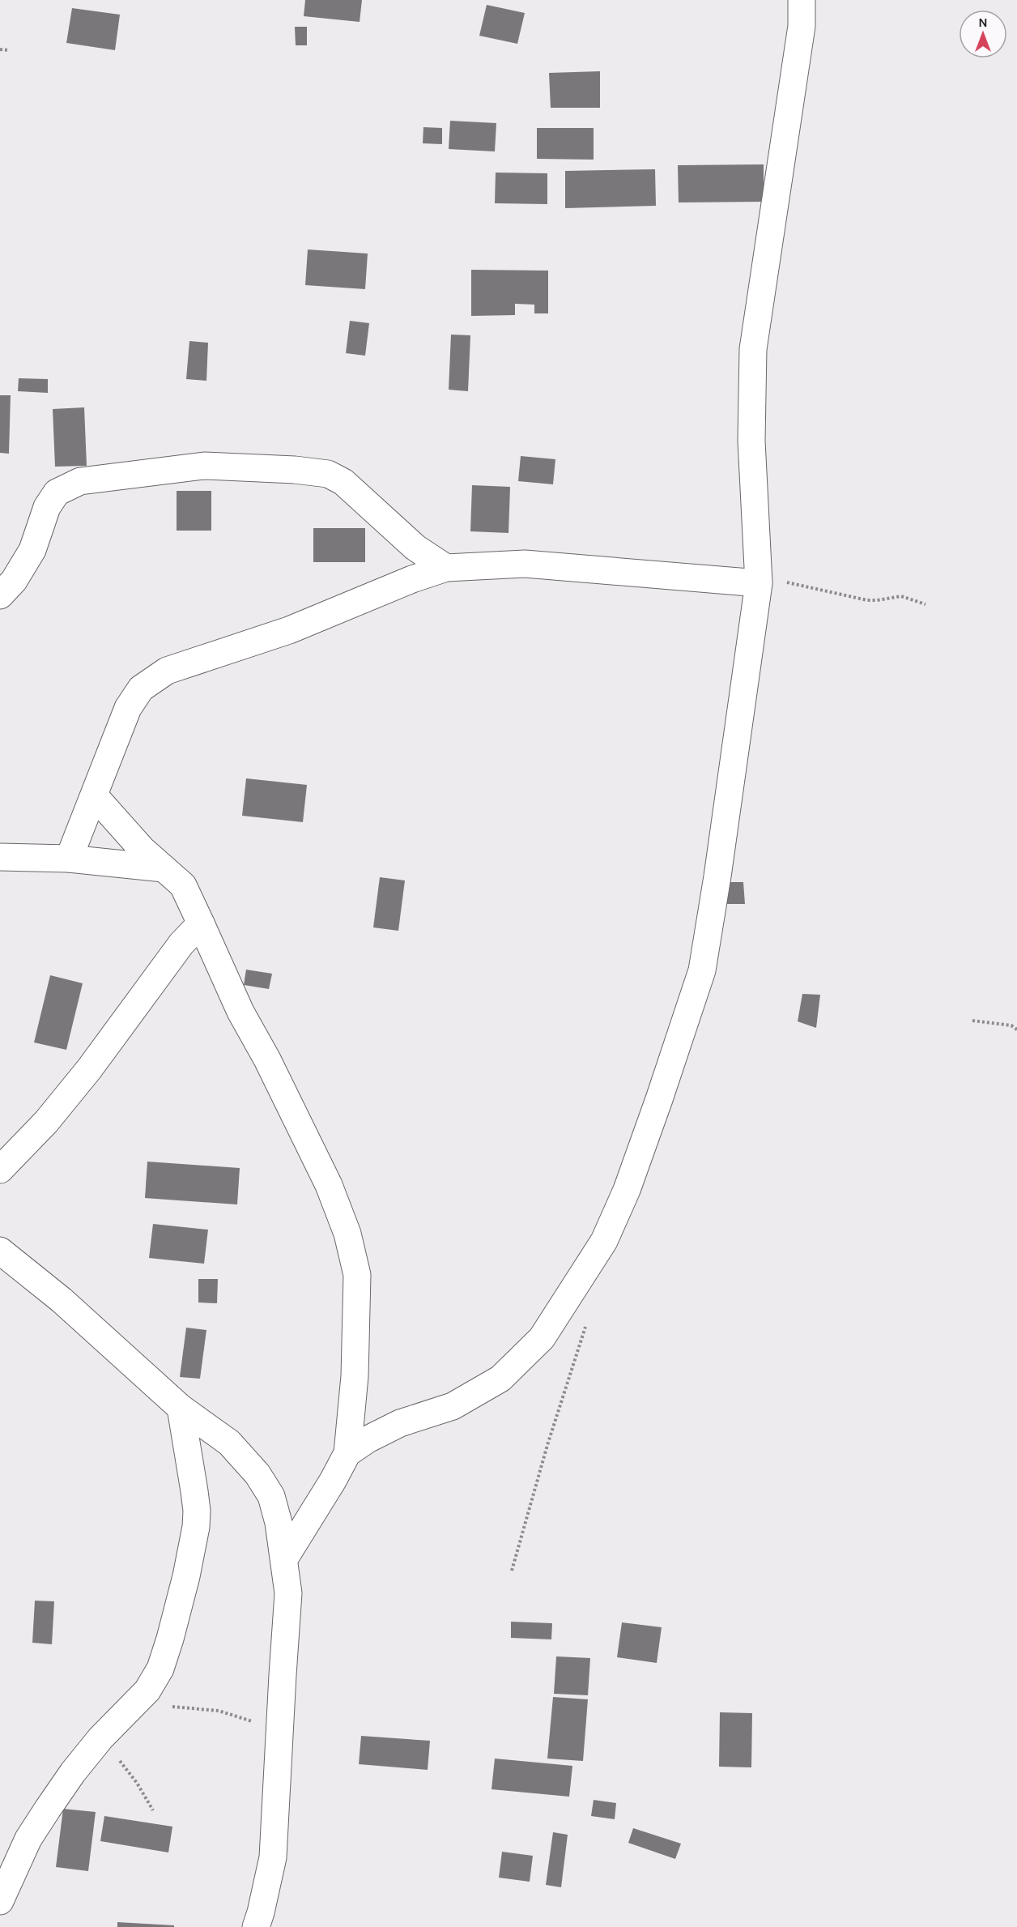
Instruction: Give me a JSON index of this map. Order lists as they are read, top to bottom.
{
  "north": "top"
}
